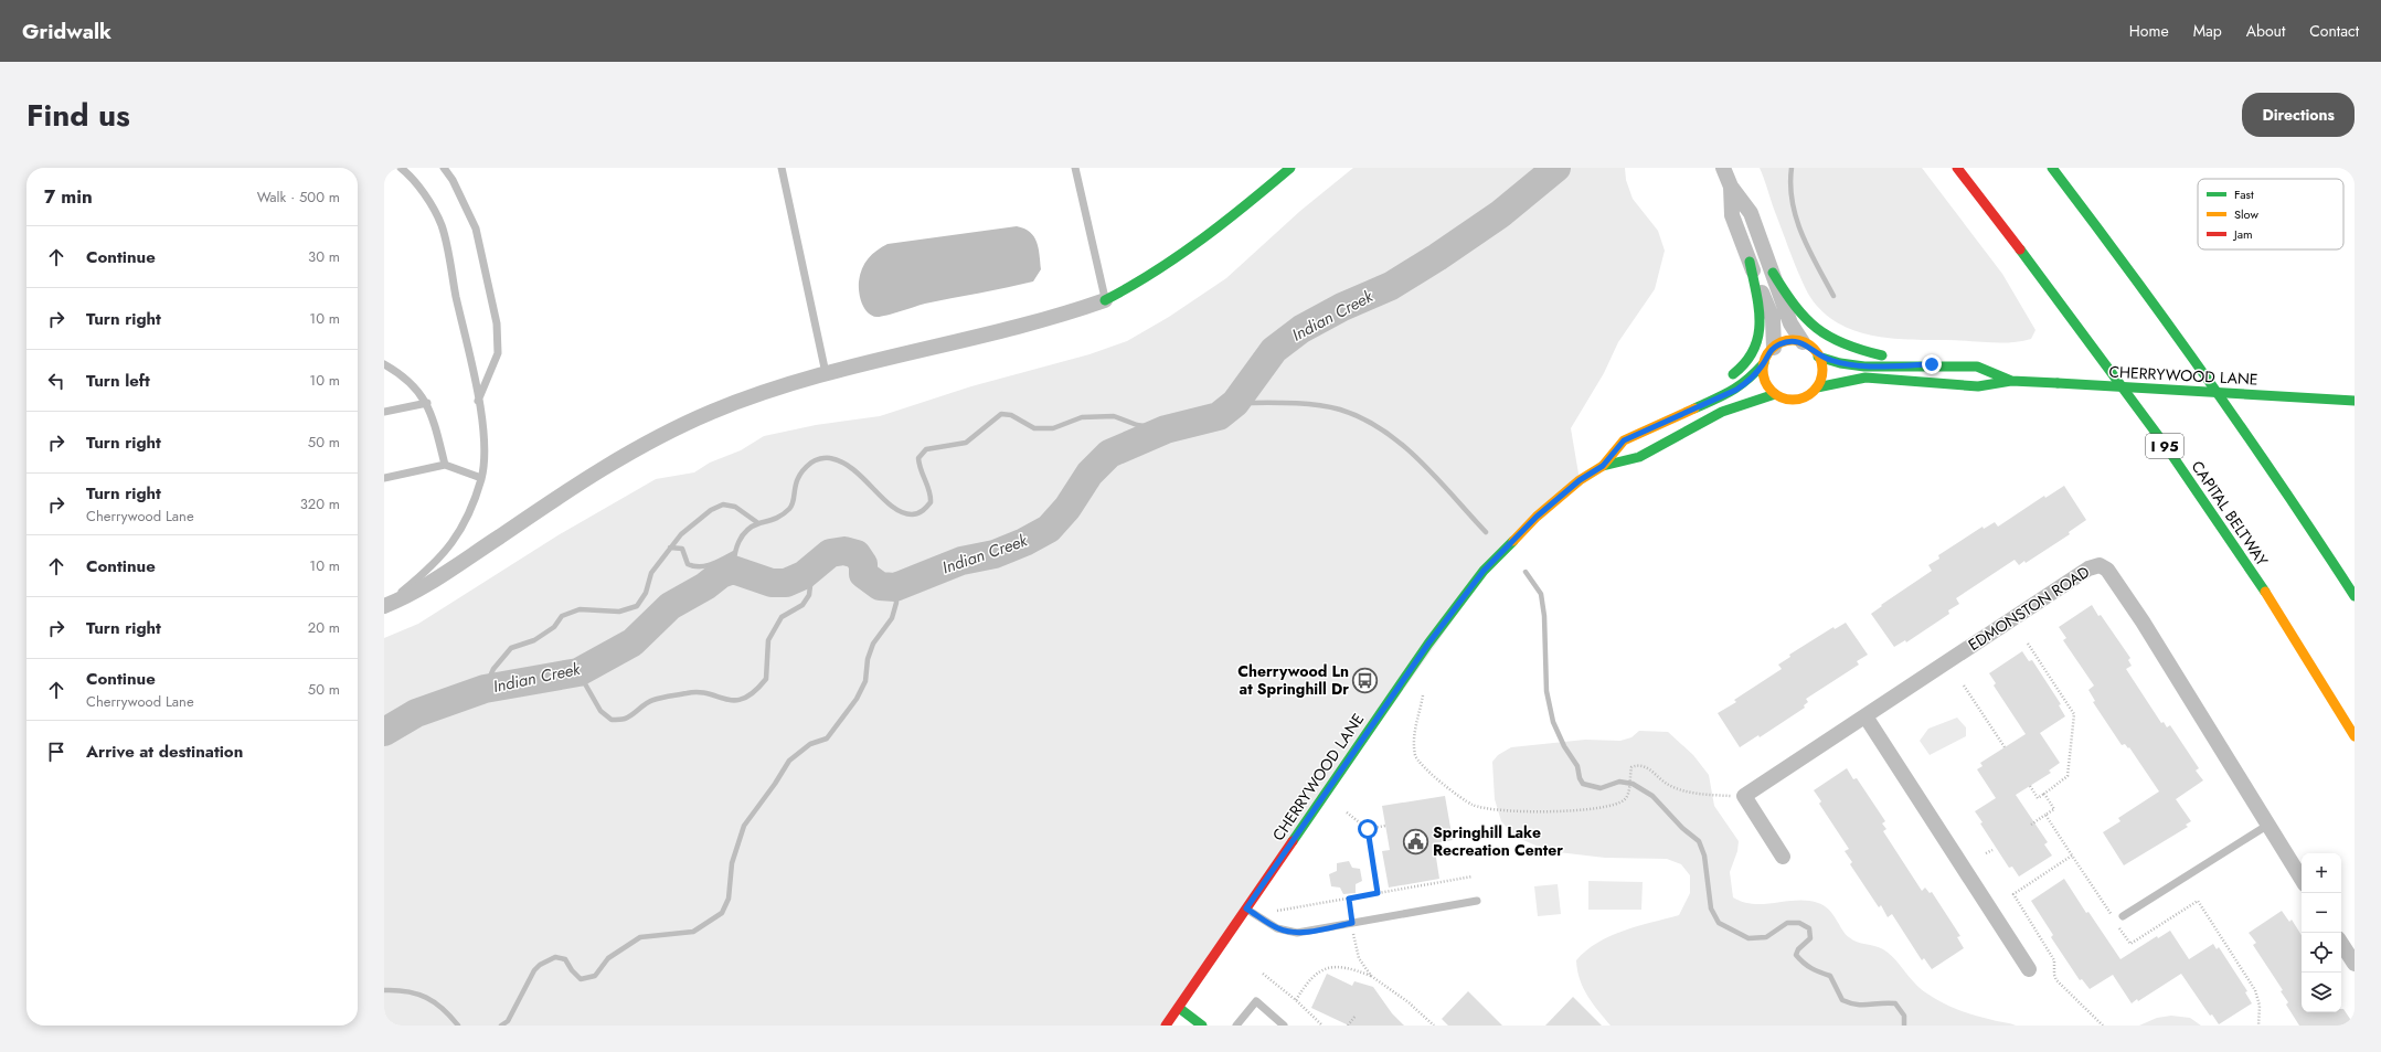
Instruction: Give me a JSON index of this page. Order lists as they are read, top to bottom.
{
  "streets": {
    "main road": ["CHERRYWOOD LANE", "I 95", "CAPITAL BELTWAY"],
    "street": ["EDMONSTON ROAD"]
  },
  "water": ["Indian Creek"],
  "places": {
    "bus stop": ["Cherrywood Ln at Springhill Dr"],
    "public building": ["Springhill Lake Recreation Center"]
  },
  "legend": ["Fast", "Slow", "Jam"],
  "page": {
    "header": "Gridwalk",
    "nav": [
      "Home",
      "Map",
      "About",
      "Contact"
    ],
    "title": "Find us",
    "buttons": "Directions",
    "heading": ["7 min", "Walk · 500 m"],
    "list": [
      ["Continue", "30 m"],
      ["Turn right", "10 m"],
      ["Turn left", "10 m"],
      ["Turn right", "50 m"],
      ["Turn right", "Cherrywood Lane", "320 m"],
      ["Continue", "10 m"],
      ["Turn right", "20 m"],
      ["Continue", "Cherrywood Lane", "50 m"],
      "Arrive at destination"
    ],
    "map_buttons": ["+", "−"]
  }
}
